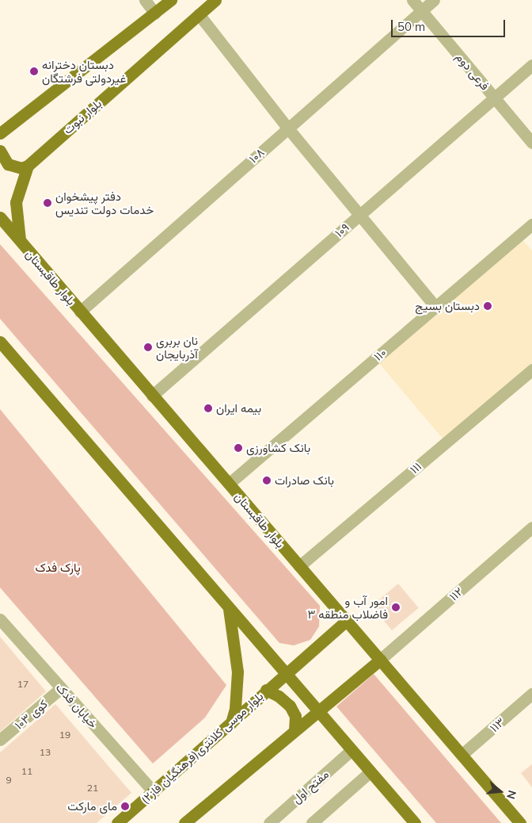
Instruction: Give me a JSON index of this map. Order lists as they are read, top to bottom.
{
  "streets": {
    "main road": ["بلوار نبوت", "بلوار طاقبستان", "بلوار موسی کلانتری(فرهنگیان فاز۲)"],
    "street": [
      "فرعی دوم",
      "۱۰۸",
      "۱۰۹",
      "۱۱۰",
      "۱۱۱",
      "۱۱۲",
      "خیابان فدک",
      "کوی ۱۰۳",
      "۱۱۳",
      "مفتح اول"
    ]
  },
  "crossings": [
    ["فرعی دوم", "۱۰۸"],
    ["فرعی دوم", "۱۰۹"],
    ["۱۰۸", "بلوار طاقبستان"],
    ["۱۰۹", "بلوار طاقبستان"],
    ["بلوار طاقبستان", "۱۱۰"],
    ["بلوار طاقبستان", "۱۱۱"],
    ["بلوار طاقبستان", "۱۱۲"],
    ["بلوار طاقبستان", "۱۱۳"],
    ["بلوار طاقبستان", "بلوار موسی کلانتری(فرهنگیان فاز۲)"],
    ["خیابان فدک", "کوی ۱۰۳"],
    ["خیابان فدک", "بلوار موسی کلانتری(فرهنگیان فاز۲)"]
  ],
  "parks": ["پارک فدک"],
  "places": [
    "دبستان دخترانه غیردولتی فرشتگان",
    "دفتر پیشخوان خدمات دولت تندیس",
    "دبستان بسیج",
    "نان بربری آذربایجان",
    "بیمه ایران",
    "بانک کشاورزی",
    "بانک صادرات",
    "امور آب و فاضلاب منطقه ۳",
    "مای مارکت"
  ],
  "house_numbers": [
    "17",
    "19",
    "13",
    "11",
    "9",
    "21"
  ],
  "scale_bar": "50 m",
  "north": "right"
}
